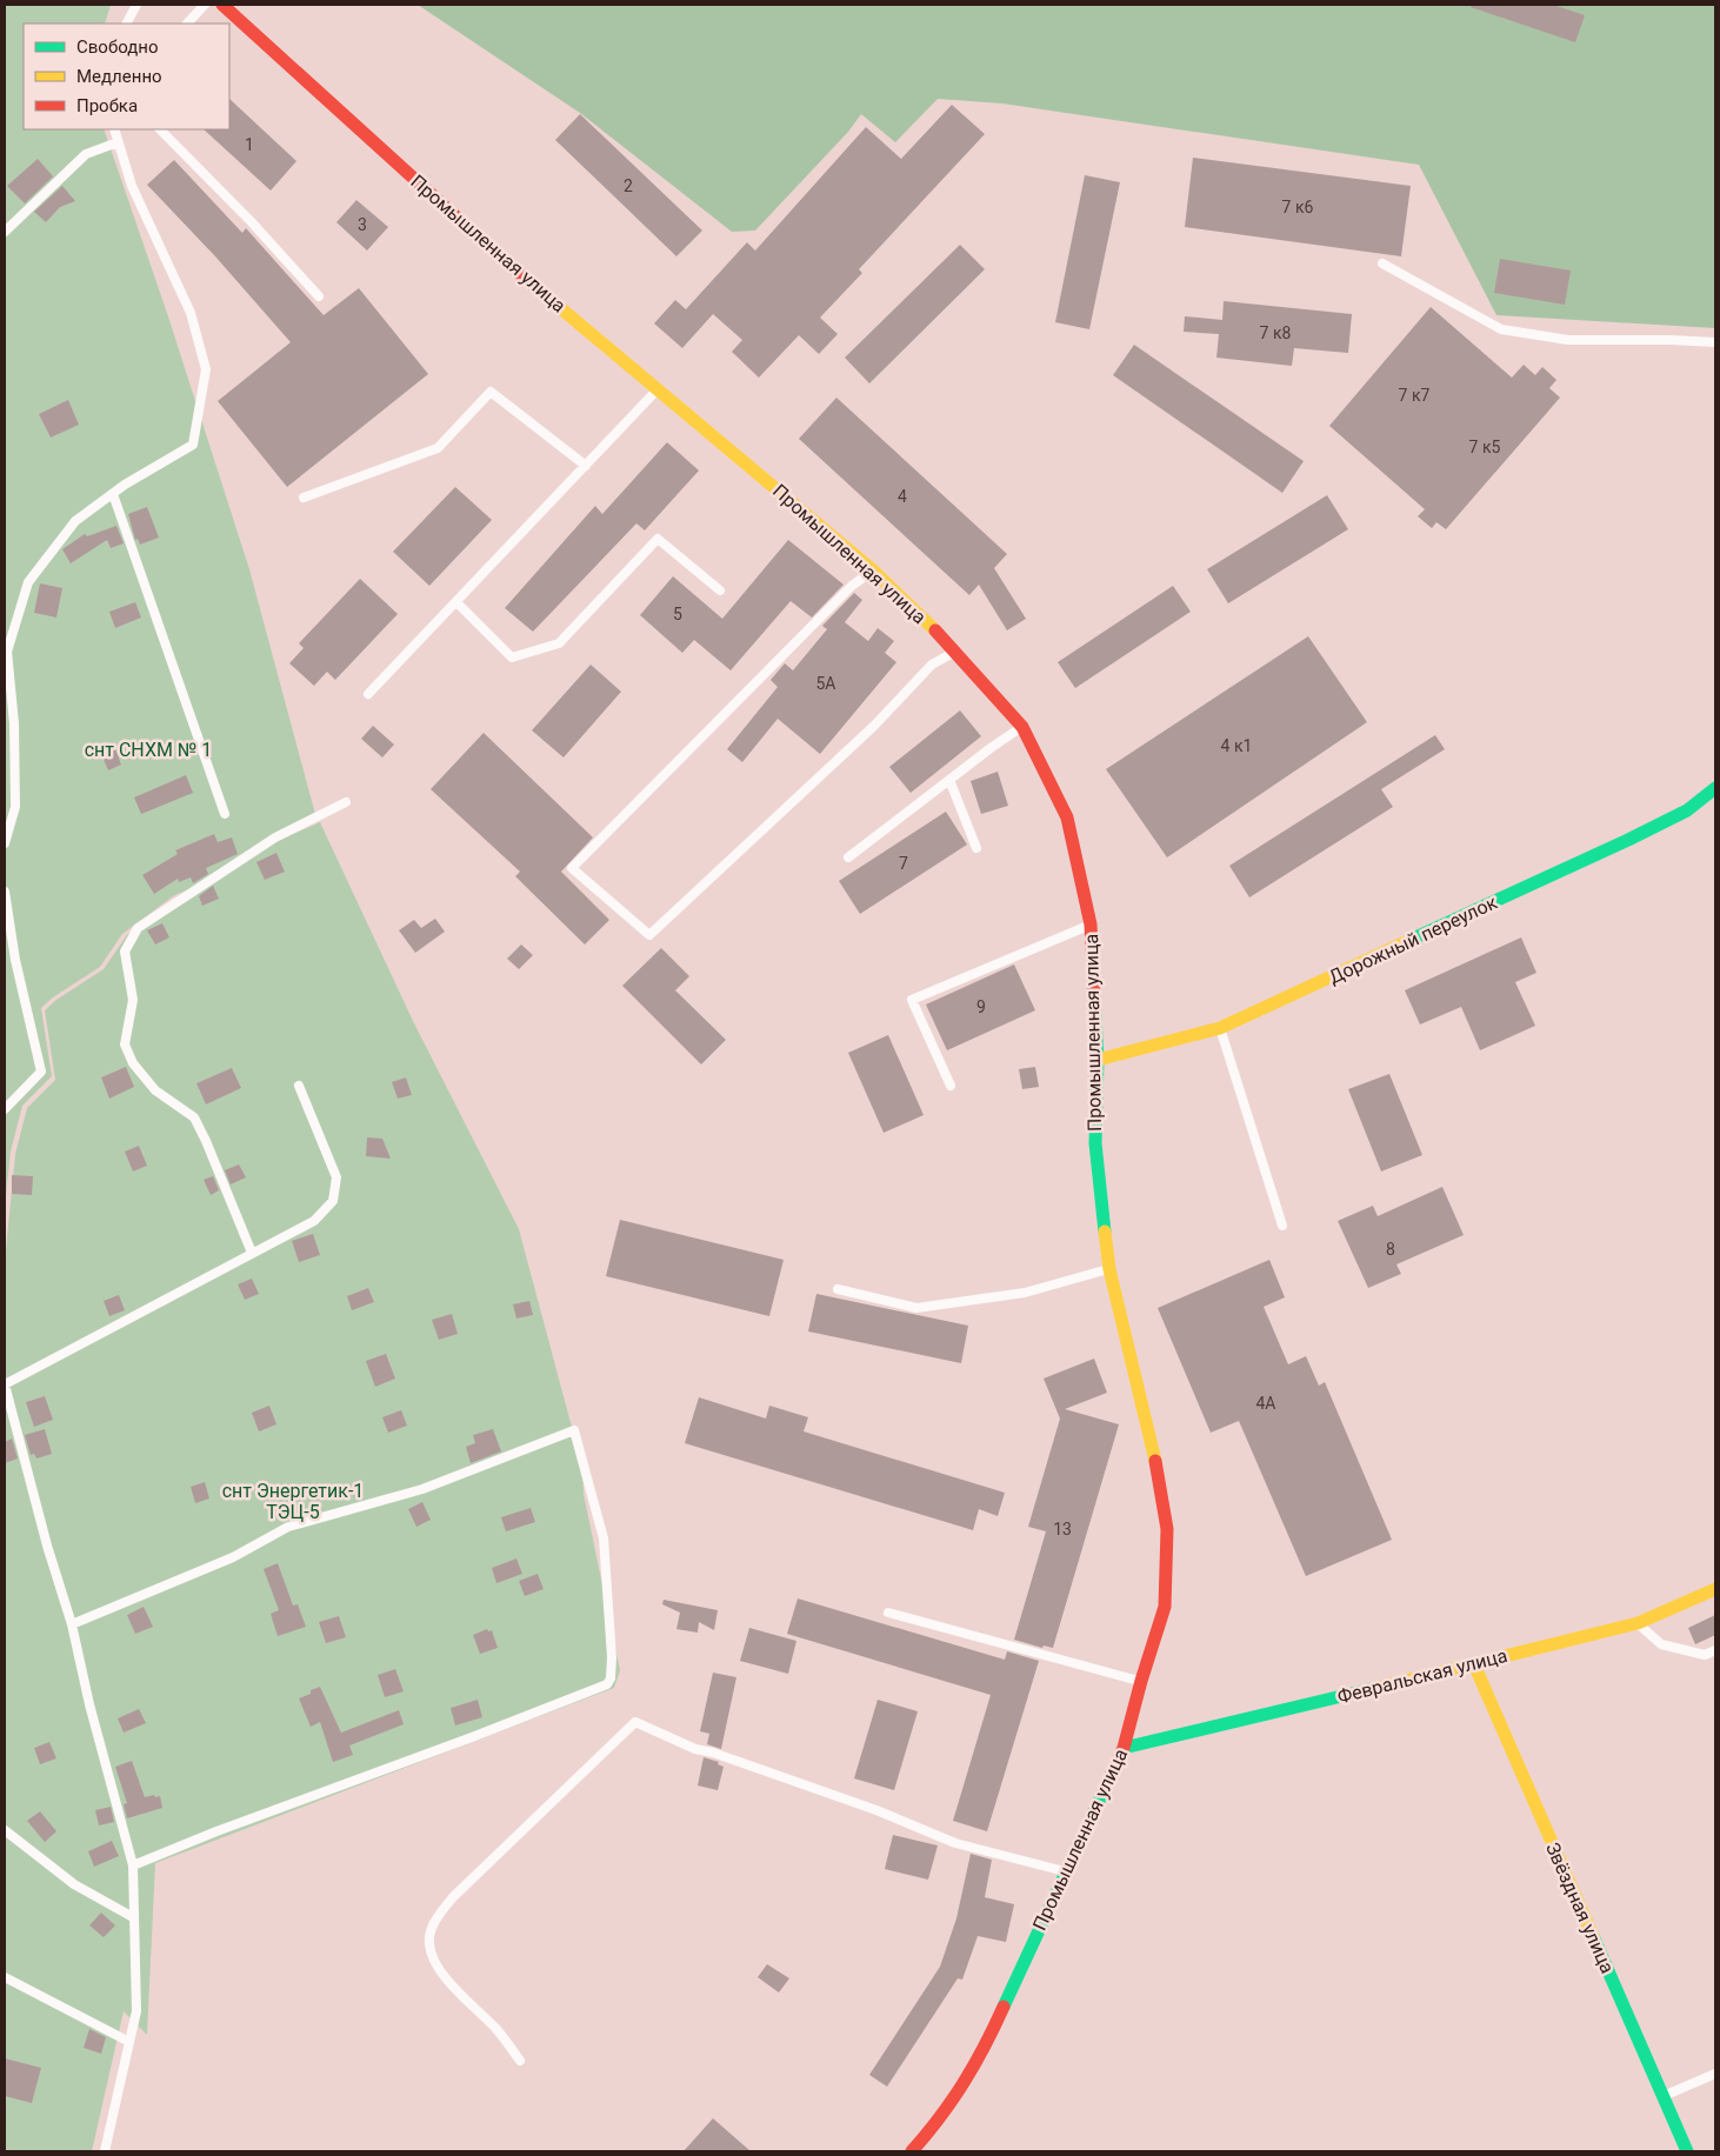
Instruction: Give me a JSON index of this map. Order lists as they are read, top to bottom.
{
  "streets": {
    "main road": [
      "Промышленная улица",
      "Дорожный переулок",
      "Февральская улица",
      "Звёздная улица"
    ]
  },
  "crossings": [
    ["Промышленная улица", "Дорожный переулок"],
    ["Промышленная улица", "Февральская улица"],
    ["Февральская улица", "Звёздная улица"]
  ],
  "parks": ["снт СНХМ № 1", "снт Энергетик-1 ТЭЦ-5"],
  "house_numbers": [
    "1",
    "2",
    "7 к6",
    "3",
    "7 к8",
    "7 к7",
    "7 к5",
    "4",
    "5",
    "5А",
    "4 к1",
    "7",
    "9",
    "8",
    "4А",
    "13"
  ],
  "legend": ["Свободно", "Медленно", "Пробка"]
}
